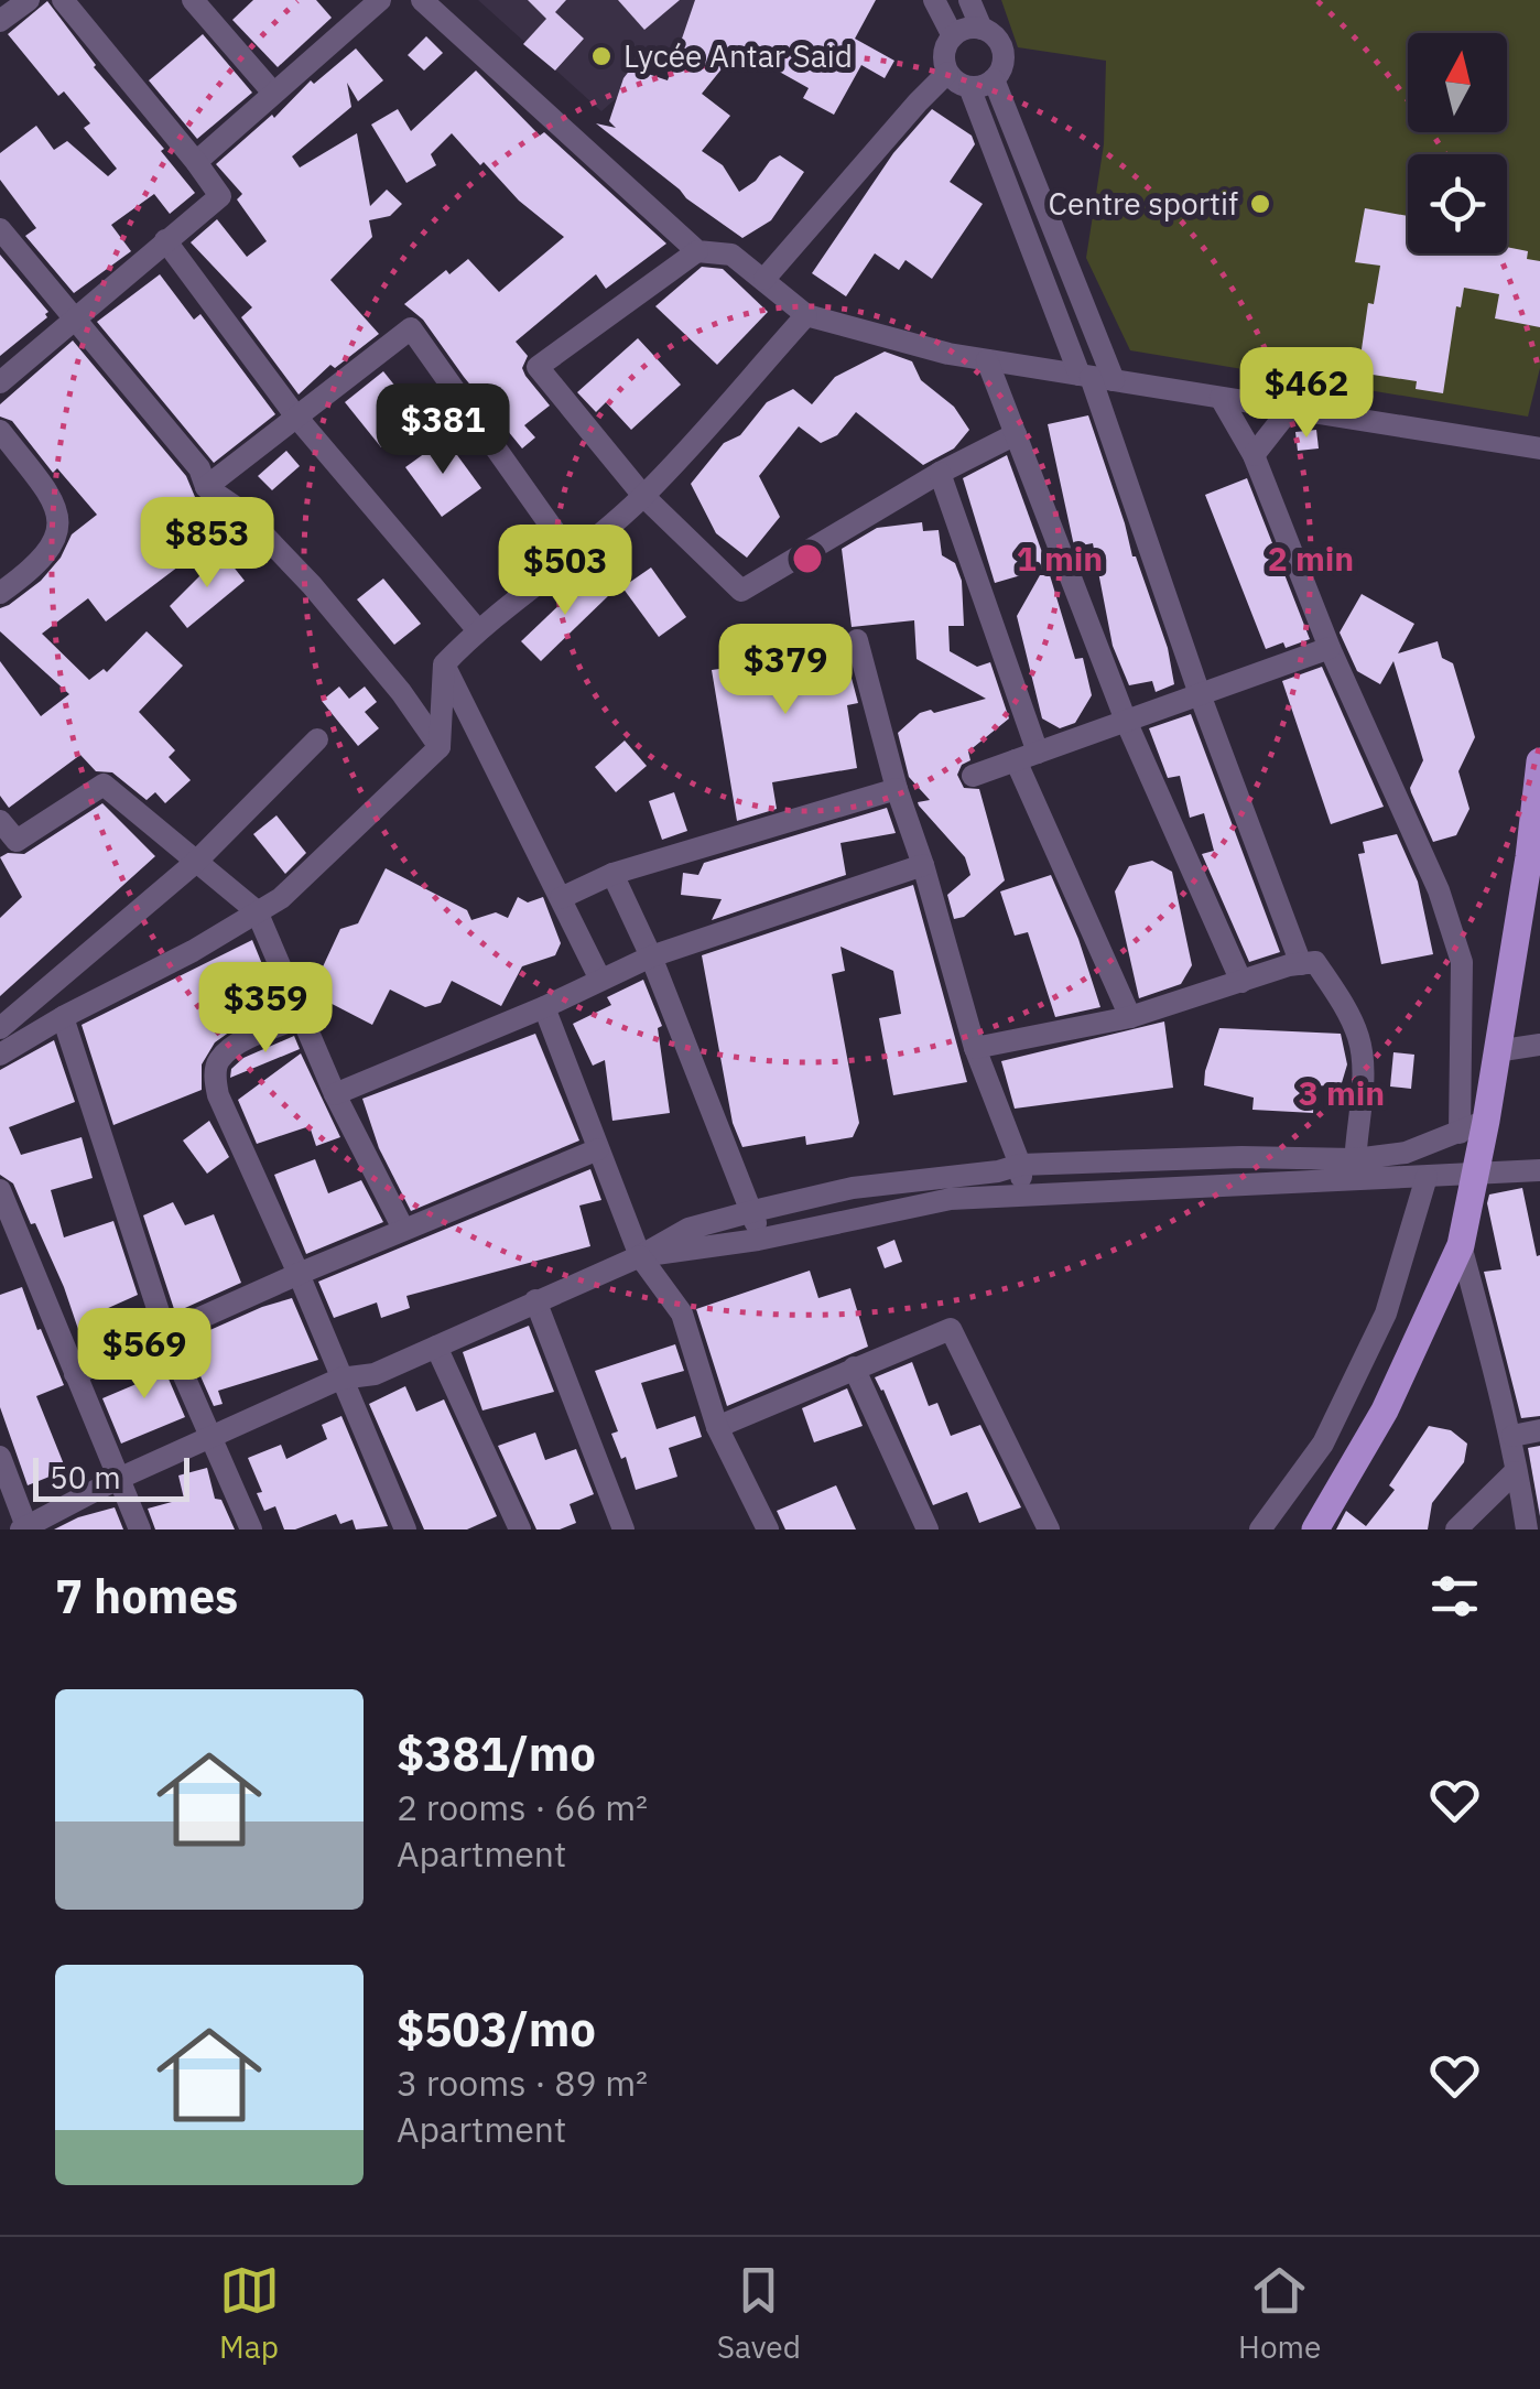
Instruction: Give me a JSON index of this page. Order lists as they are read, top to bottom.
{
  "places": ["Lycée Antar Said", "Centre sportif"],
  "scale_bar": "50 m",
  "north": "top",
  "page": {
    "price": [
      "$462",
      "$381",
      "$853",
      "$503",
      "$379",
      "$359",
      "$569"
    ],
    "scale": "50 m",
    "heading": "7 homes",
    "list": [
      {
        "name": "$381/mo",
        "note": "2 rooms · 66 m² · Apartment"
      },
      {
        "name": "$503/mo",
        "note": "3 rooms · 89 m² · Apartment"
      }
    ],
    "tabs": ["Map", "Saved", "Home"]
  },
  "rings": ["1 min", "2 min", "3 min"]
}
